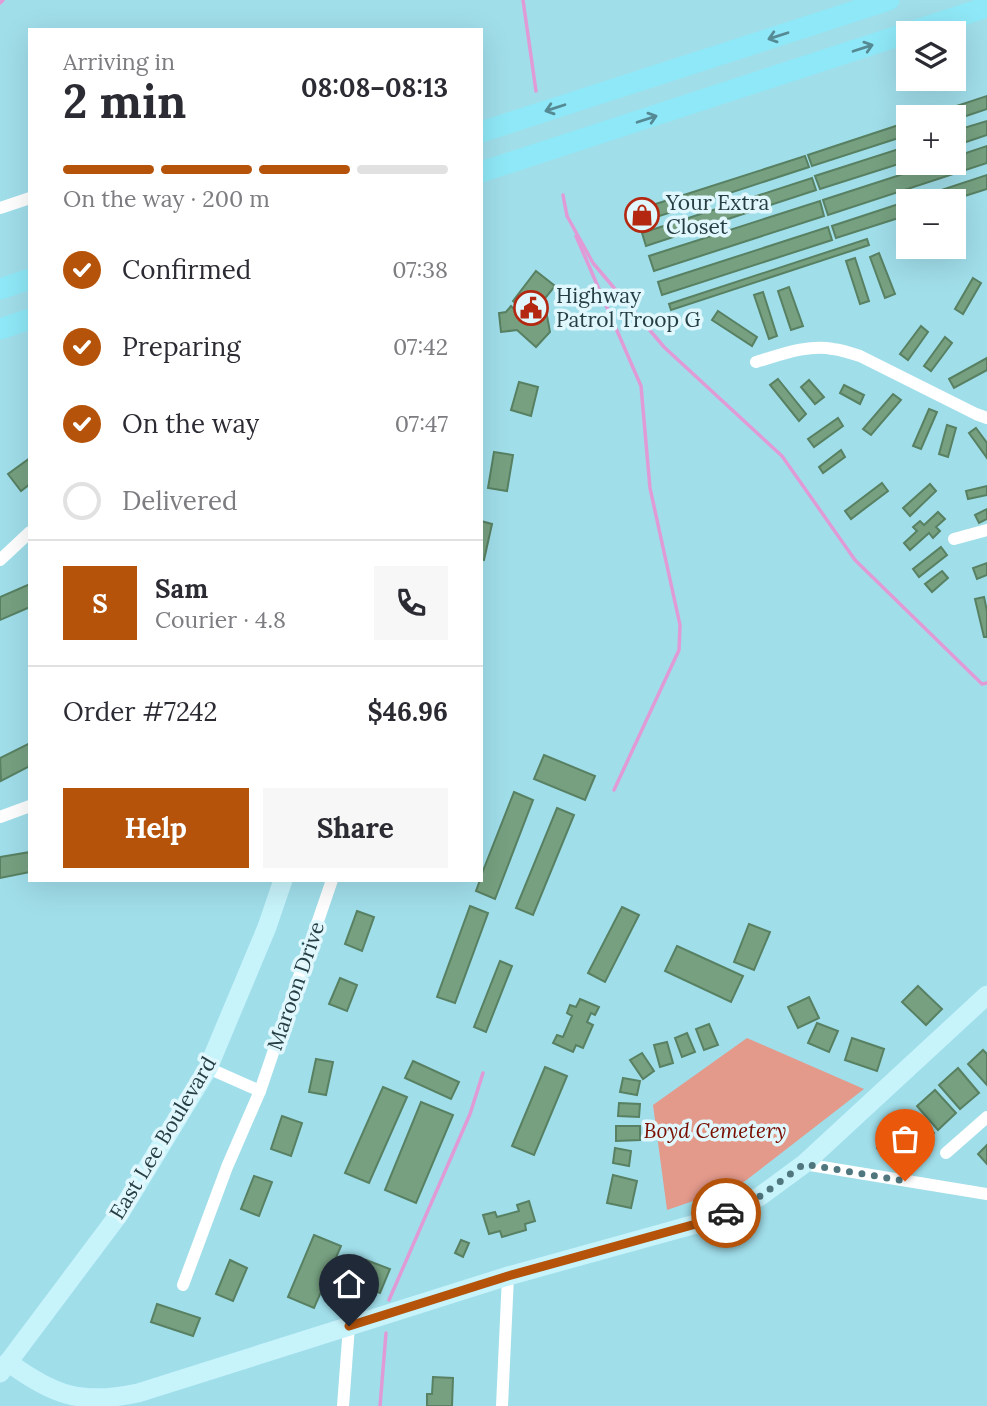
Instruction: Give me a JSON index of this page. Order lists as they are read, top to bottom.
{
  "streets": {
    "street": ["Maroon Drive", "East Lee Boulevard"]
  },
  "parks": ["Boyd Cemetery"],
  "places": {
    "shop": ["Your Extra Closet"],
    "public building": ["Highway Patrol Troop G"]
  },
  "page": {
    "map_buttons": ["+", "−"],
    "heading": ["2 min", "Arriving in", "08:08–08:13"],
    "panel": [
      "Sam",
      "Courier · 4.8",
      "Order #7242",
      "$46.96"
    ],
    "bar": "On the way · 200 m",
    "list": [
      ["Confirmed", "07:38"],
      ["Preparing", "07:42"],
      ["On the way", "07:47"],
      "Delivered"
    ],
    "round": "S",
    "buttons": ["Help", "Share"]
  }
}
